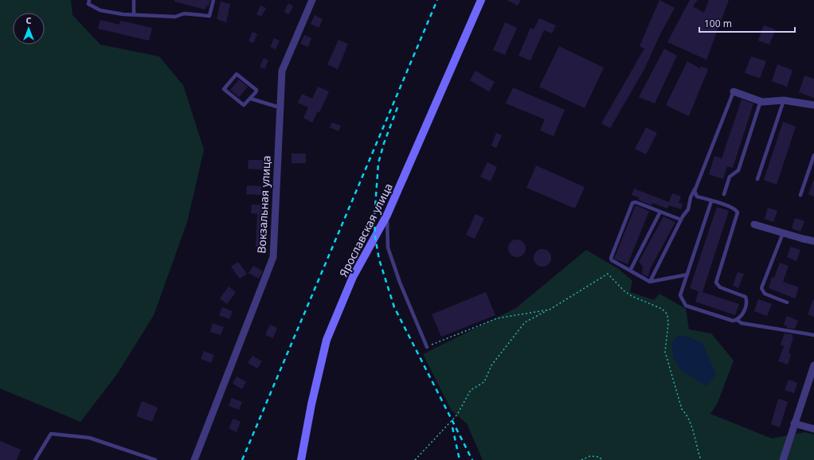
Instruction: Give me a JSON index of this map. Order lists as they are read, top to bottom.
{
  "streets": {
    "main road": ["Ярославская улица"],
    "street": ["Вокзальная улица"]
  },
  "scale_bar": "100 m",
  "north": "top"
}
